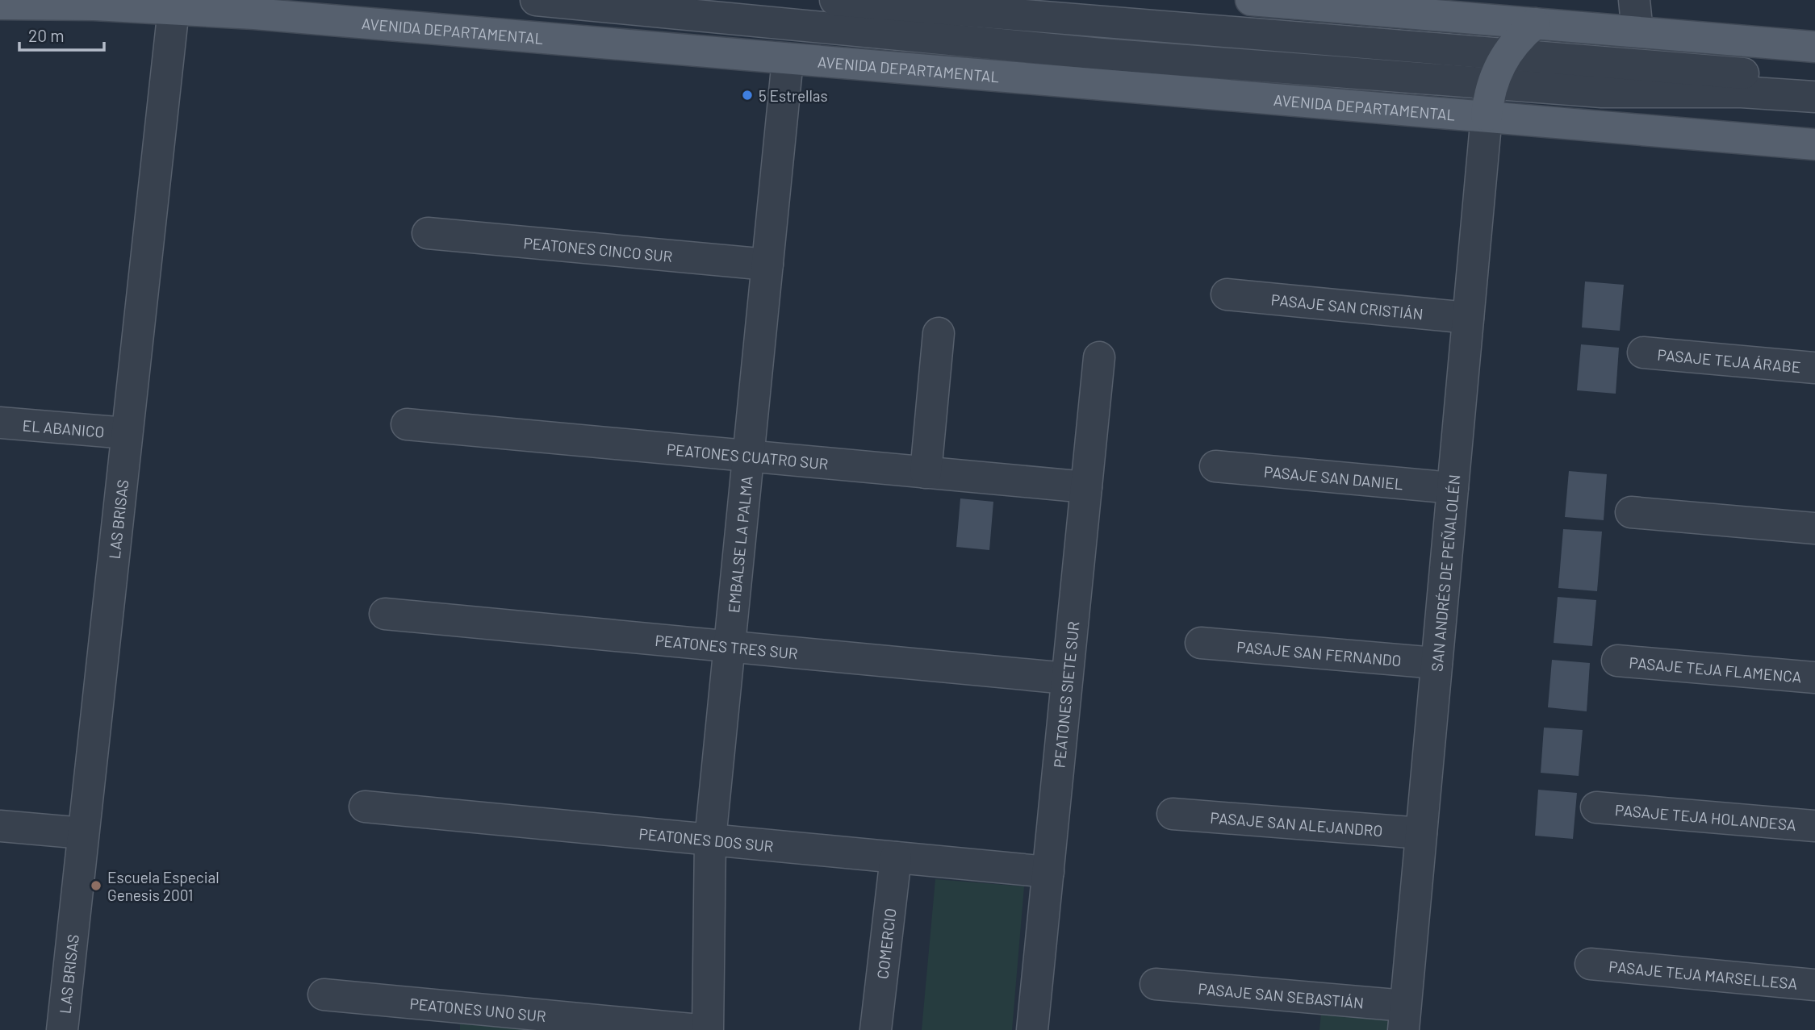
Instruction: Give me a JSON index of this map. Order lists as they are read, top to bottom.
{
  "streets": {
    "main road": ["AVENIDA DEPARTAMENTAL"],
    "street": [
      "PEATONES CINCO SUR",
      "PASAJE SAN CRISTIÁN",
      "PASAJE TEJA ÁRABE",
      "EL ABANICO",
      "PEATONES CUATRO SUR",
      "PASAJE SAN DANIEL",
      "LAS BRISAS",
      "EMBALSE LA PALMA",
      "SAN ANDRÉS DE PEÑALOLÉN",
      "PEATONES TRES SUR",
      "PASAJE SAN FERNANDO",
      "PASAJE TEJA FLAMENCA",
      "PEATONES SIETE SUR",
      "PASAJE TEJA HOLANDESA",
      "PASAJE SAN ALEJANDRO",
      "PEATONES DOS SUR",
      "COMERCIO",
      "PASAJE TEJA MARSELLESA",
      "PASAJE SAN SEBASTIÁN",
      "PEATONES UNO SUR"
    ]
  },
  "crossings": [
    ["AVENIDA DEPARTAMENTAL", "LAS BRISAS"],
    ["AVENIDA DEPARTAMENTAL", "EMBALSE LA PALMA"],
    ["AVENIDA DEPARTAMENTAL", "SAN ANDRÉS DE PEÑALOLÉN"],
    ["PEATONES CINCO SUR", "EMBALSE LA PALMA"],
    ["PASAJE SAN CRISTIÁN", "SAN ANDRÉS DE PEÑALOLÉN"],
    ["EL ABANICO", "LAS BRISAS"],
    ["PEATONES CUATRO SUR", "EMBALSE LA PALMA"],
    ["PEATONES CUATRO SUR", "PEATONES SIETE SUR"],
    ["PASAJE SAN DANIEL", "SAN ANDRÉS DE PEÑALOLÉN"],
    ["EMBALSE LA PALMA", "PEATONES TRES SUR"],
    ["EMBALSE LA PALMA", "PEATONES DOS SUR"],
    ["SAN ANDRÉS DE PEÑALOLÉN", "PASAJE SAN FERNANDO"],
    ["SAN ANDRÉS DE PEÑALOLÉN", "PASAJE SAN ALEJANDRO"],
    ["SAN ANDRÉS DE PEÑALOLÉN", "PASAJE SAN SEBASTIÁN"],
    ["PEATONES TRES SUR", "PEATONES SIETE SUR"],
    ["PEATONES SIETE SUR", "PEATONES DOS SUR"],
    ["PEATONES DOS SUR", "COMERCIO"]
  ],
  "places": ["5 Estrellas", "Escuela Especial Genesis 2001"],
  "scale_bar": "20 m"
}
